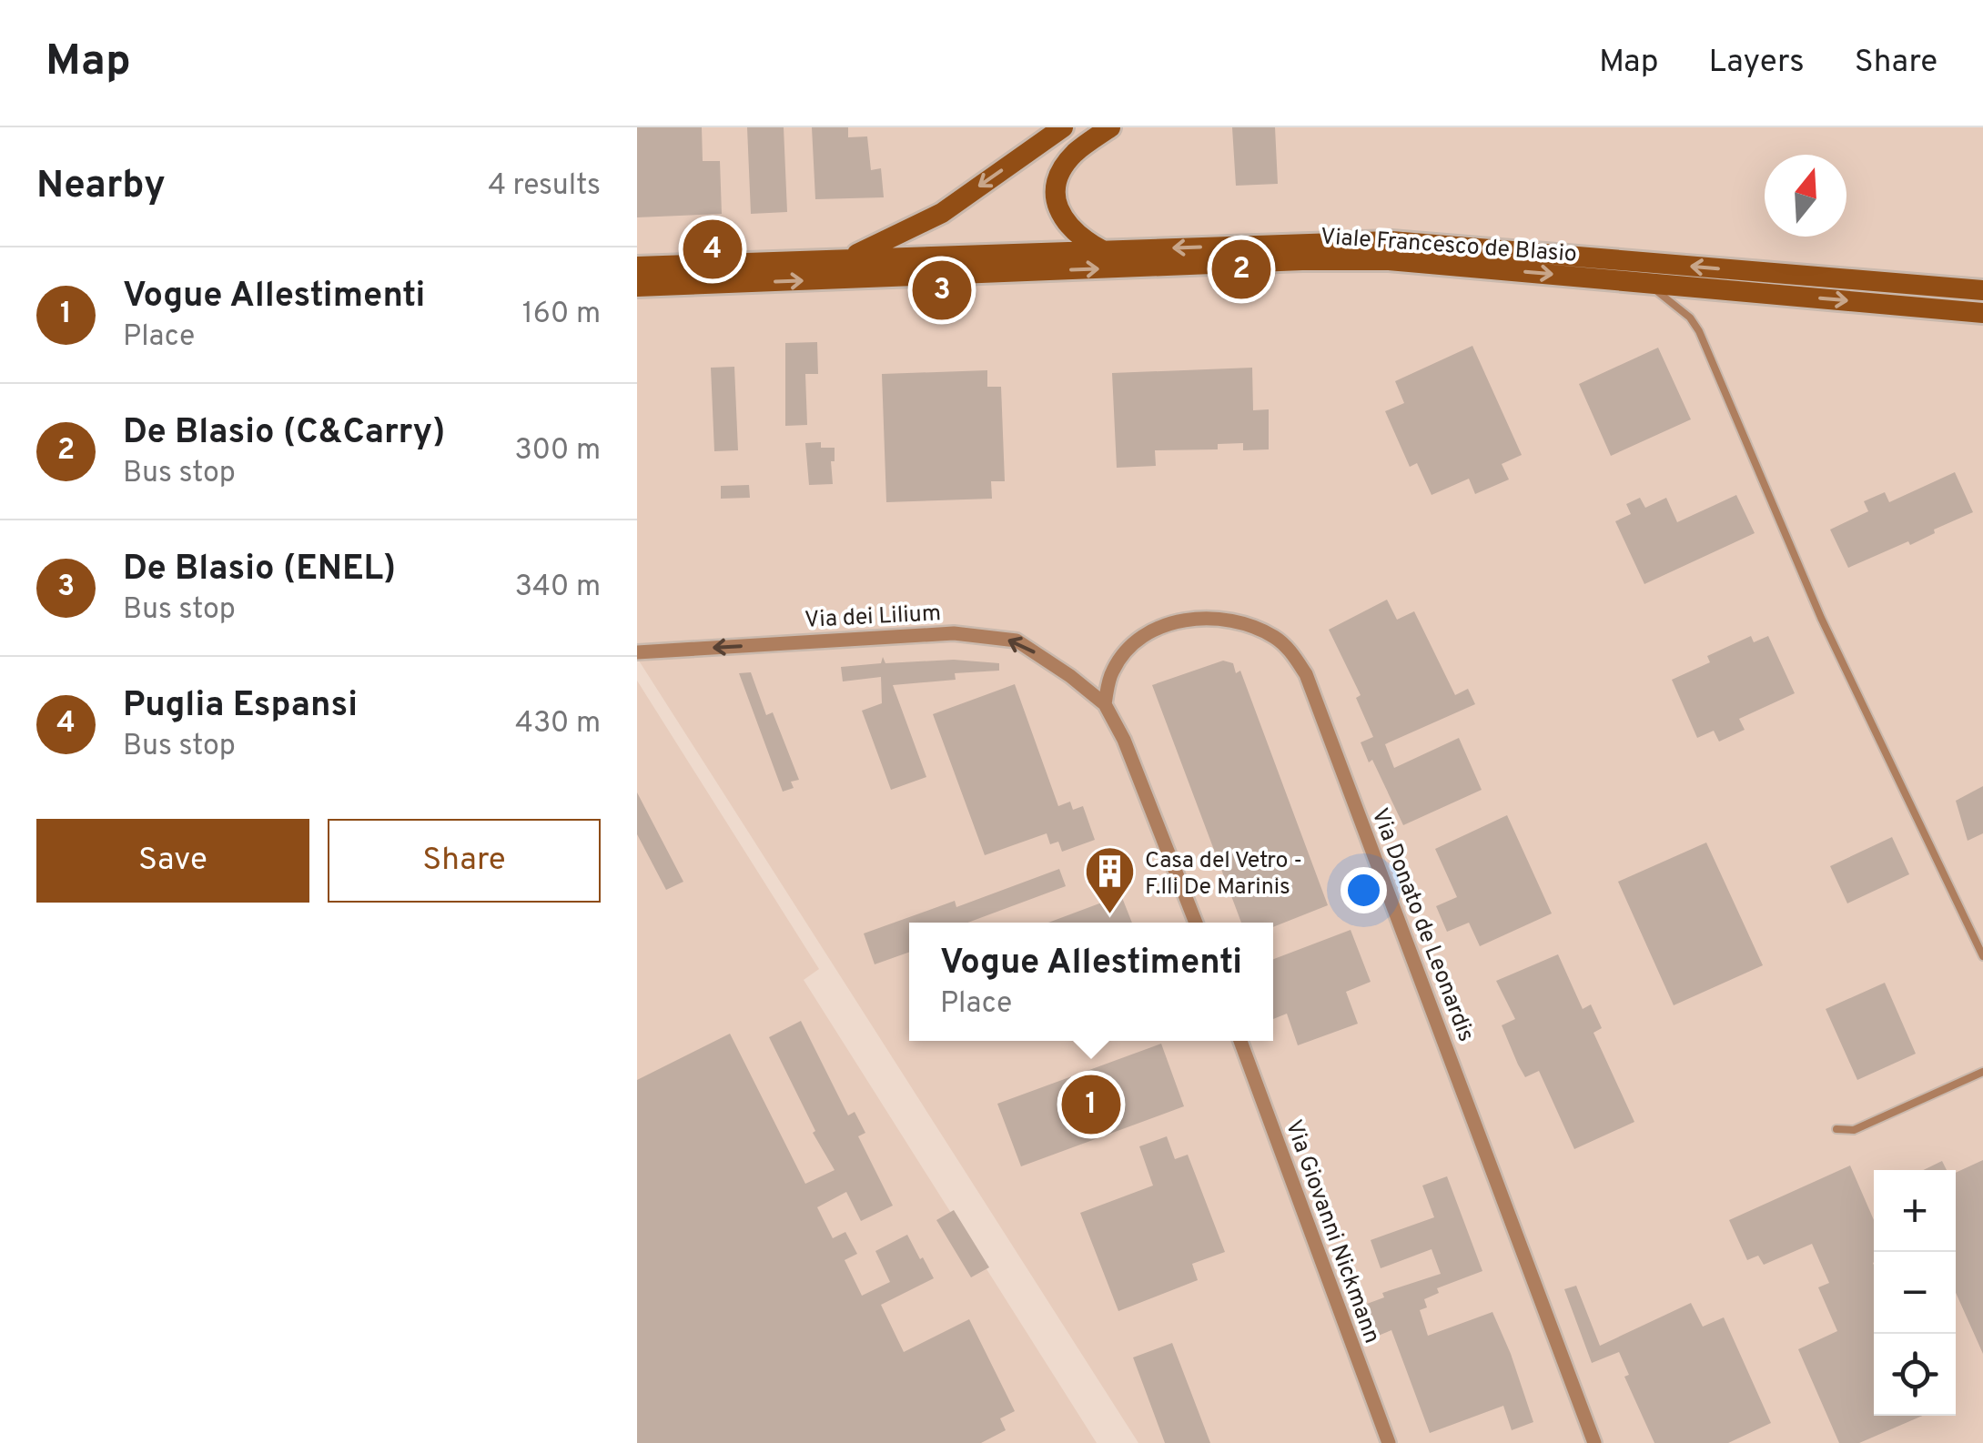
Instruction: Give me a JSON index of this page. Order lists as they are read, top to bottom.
{
  "streets": {
    "street": [
      "Viale Francesco de Blasio",
      "Via dei Lilium",
      "Via Donato de Leonardis",
      "Via Giovanni Nickmann"
    ]
  },
  "crossings": [
    ["Via dei Lilium", "Via Donato de Leonardis"]
  ],
  "one_way": ["Via dei Lilium"],
  "places": {
    "building": ["Casa del Vetro - F.lli De Marinis"]
  },
  "north": "top",
  "page": {
    "header": "Map",
    "nav": ["Map", "Layers", "Share"],
    "heading": ["Nearby", "4 results"],
    "pins": [
      "4",
      "2",
      "3",
      "1"
    ],
    "list": [
      {
        "mark": "1",
        "name": "Vogue Allestimenti",
        "note": "Place",
        "value": "160 m"
      },
      {
        "mark": "2",
        "name": "De Blasio (C&Carry)",
        "note": "Bus stop",
        "value": "300 m"
      },
      {
        "mark": "3",
        "name": "De Blasio (ENEL)",
        "note": "Bus stop",
        "value": "340 m"
      },
      {
        "mark": "4",
        "name": "Puglia Espansi",
        "note": "Bus stop",
        "value": "430 m"
      }
    ],
    "buttons": ["Save", "Share"],
    "popup": ["Vogue Allestimenti", "Place"],
    "map_buttons": ["+", "−"]
  }
}
